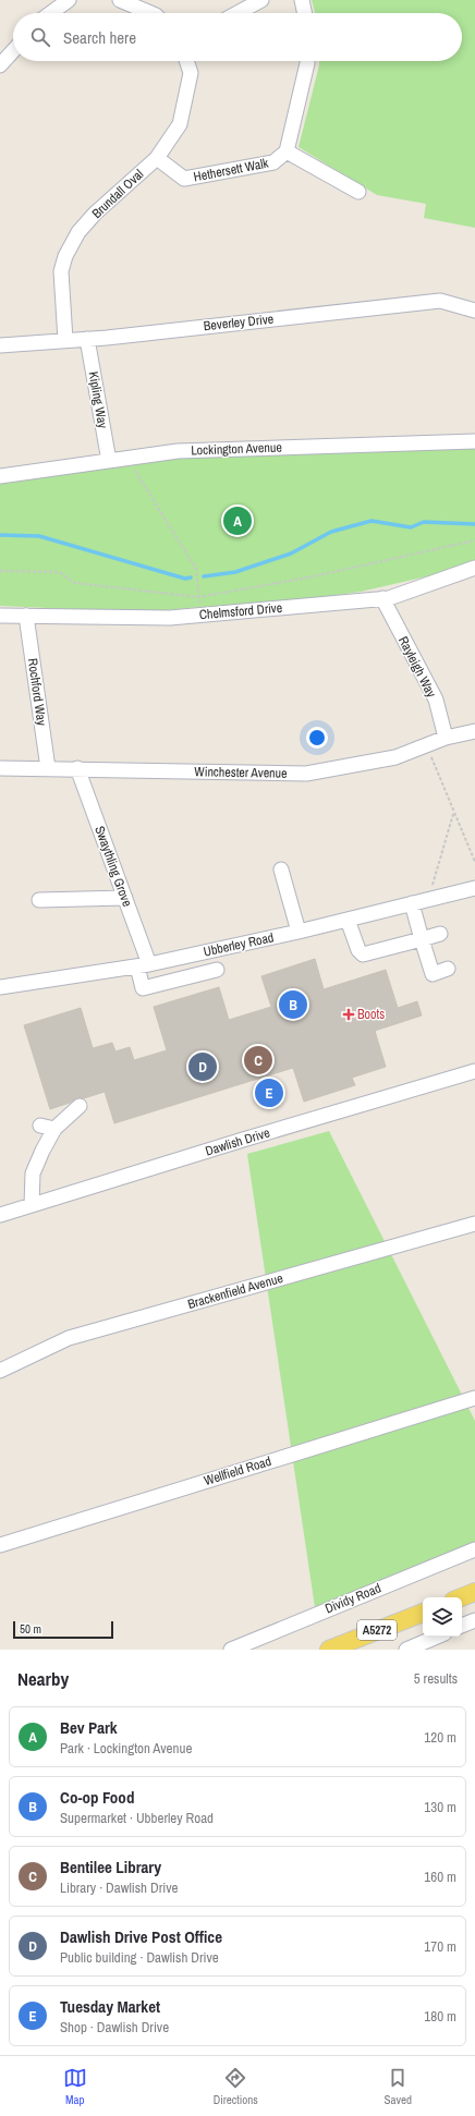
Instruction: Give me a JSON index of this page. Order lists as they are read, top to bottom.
{
  "streets": {
    "main road": ["A5272"],
    "street": [
      "Hethersett Walk",
      "Brundall Oval",
      "Beverley Drive",
      "Kipling Way",
      "Lockington Avenue",
      "Chelmsford Drive",
      "Rayleigh Way",
      "Rochford Way",
      "Winchester Avenue",
      "Swaythling Grove",
      "Ubberley Road",
      "Dawlish Drive",
      "Brackenfield Avenue",
      "Wellfield Road",
      "Dividy Road"
    ]
  },
  "crossings": [
    ["Hethersett Walk", "Brundall Oval"],
    ["Brundall Oval", "Beverley Drive"],
    ["Beverley Drive", "Kipling Way"],
    ["Kipling Way", "Lockington Avenue"],
    ["Chelmsford Drive", "Rayleigh Way"],
    ["Chelmsford Drive", "Rochford Way"],
    ["Rayleigh Way", "Winchester Avenue"],
    ["Rochford Way", "Winchester Avenue"],
    ["Winchester Avenue", "Swaythling Grove"],
    ["Swaythling Grove", "Ubberley Road"]
  ],
  "places": {
    "health": ["Boots"]
  },
  "scale_bar": "50 m",
  "page": {
    "search": "Search here",
    "pins": [
      "A",
      "B",
      "C",
      "D",
      "E"
    ],
    "scale": "50 m",
    "heading": ["Nearby", "5 results"],
    "list": [
      {
        "mark": "A",
        "name": "Bev Park",
        "note": "Park · Lockington Avenue",
        "value": "120 m"
      },
      {
        "mark": "B",
        "name": "Co-op Food",
        "note": "Supermarket · Ubberley Road",
        "value": "130 m"
      },
      {
        "mark": "C",
        "name": "Bentilee Library",
        "note": "Library · Dawlish Drive",
        "value": "160 m"
      },
      {
        "mark": "D",
        "name": "Dawlish Drive Post Office",
        "note": "Public building · Dawlish Drive",
        "value": "170 m"
      },
      {
        "mark": "E",
        "name": "Tuesday Market",
        "note": "Shop · Dawlish Drive",
        "value": "180 m"
      }
    ],
    "nav": ["Map", "Directions", "Saved"]
  }
}
